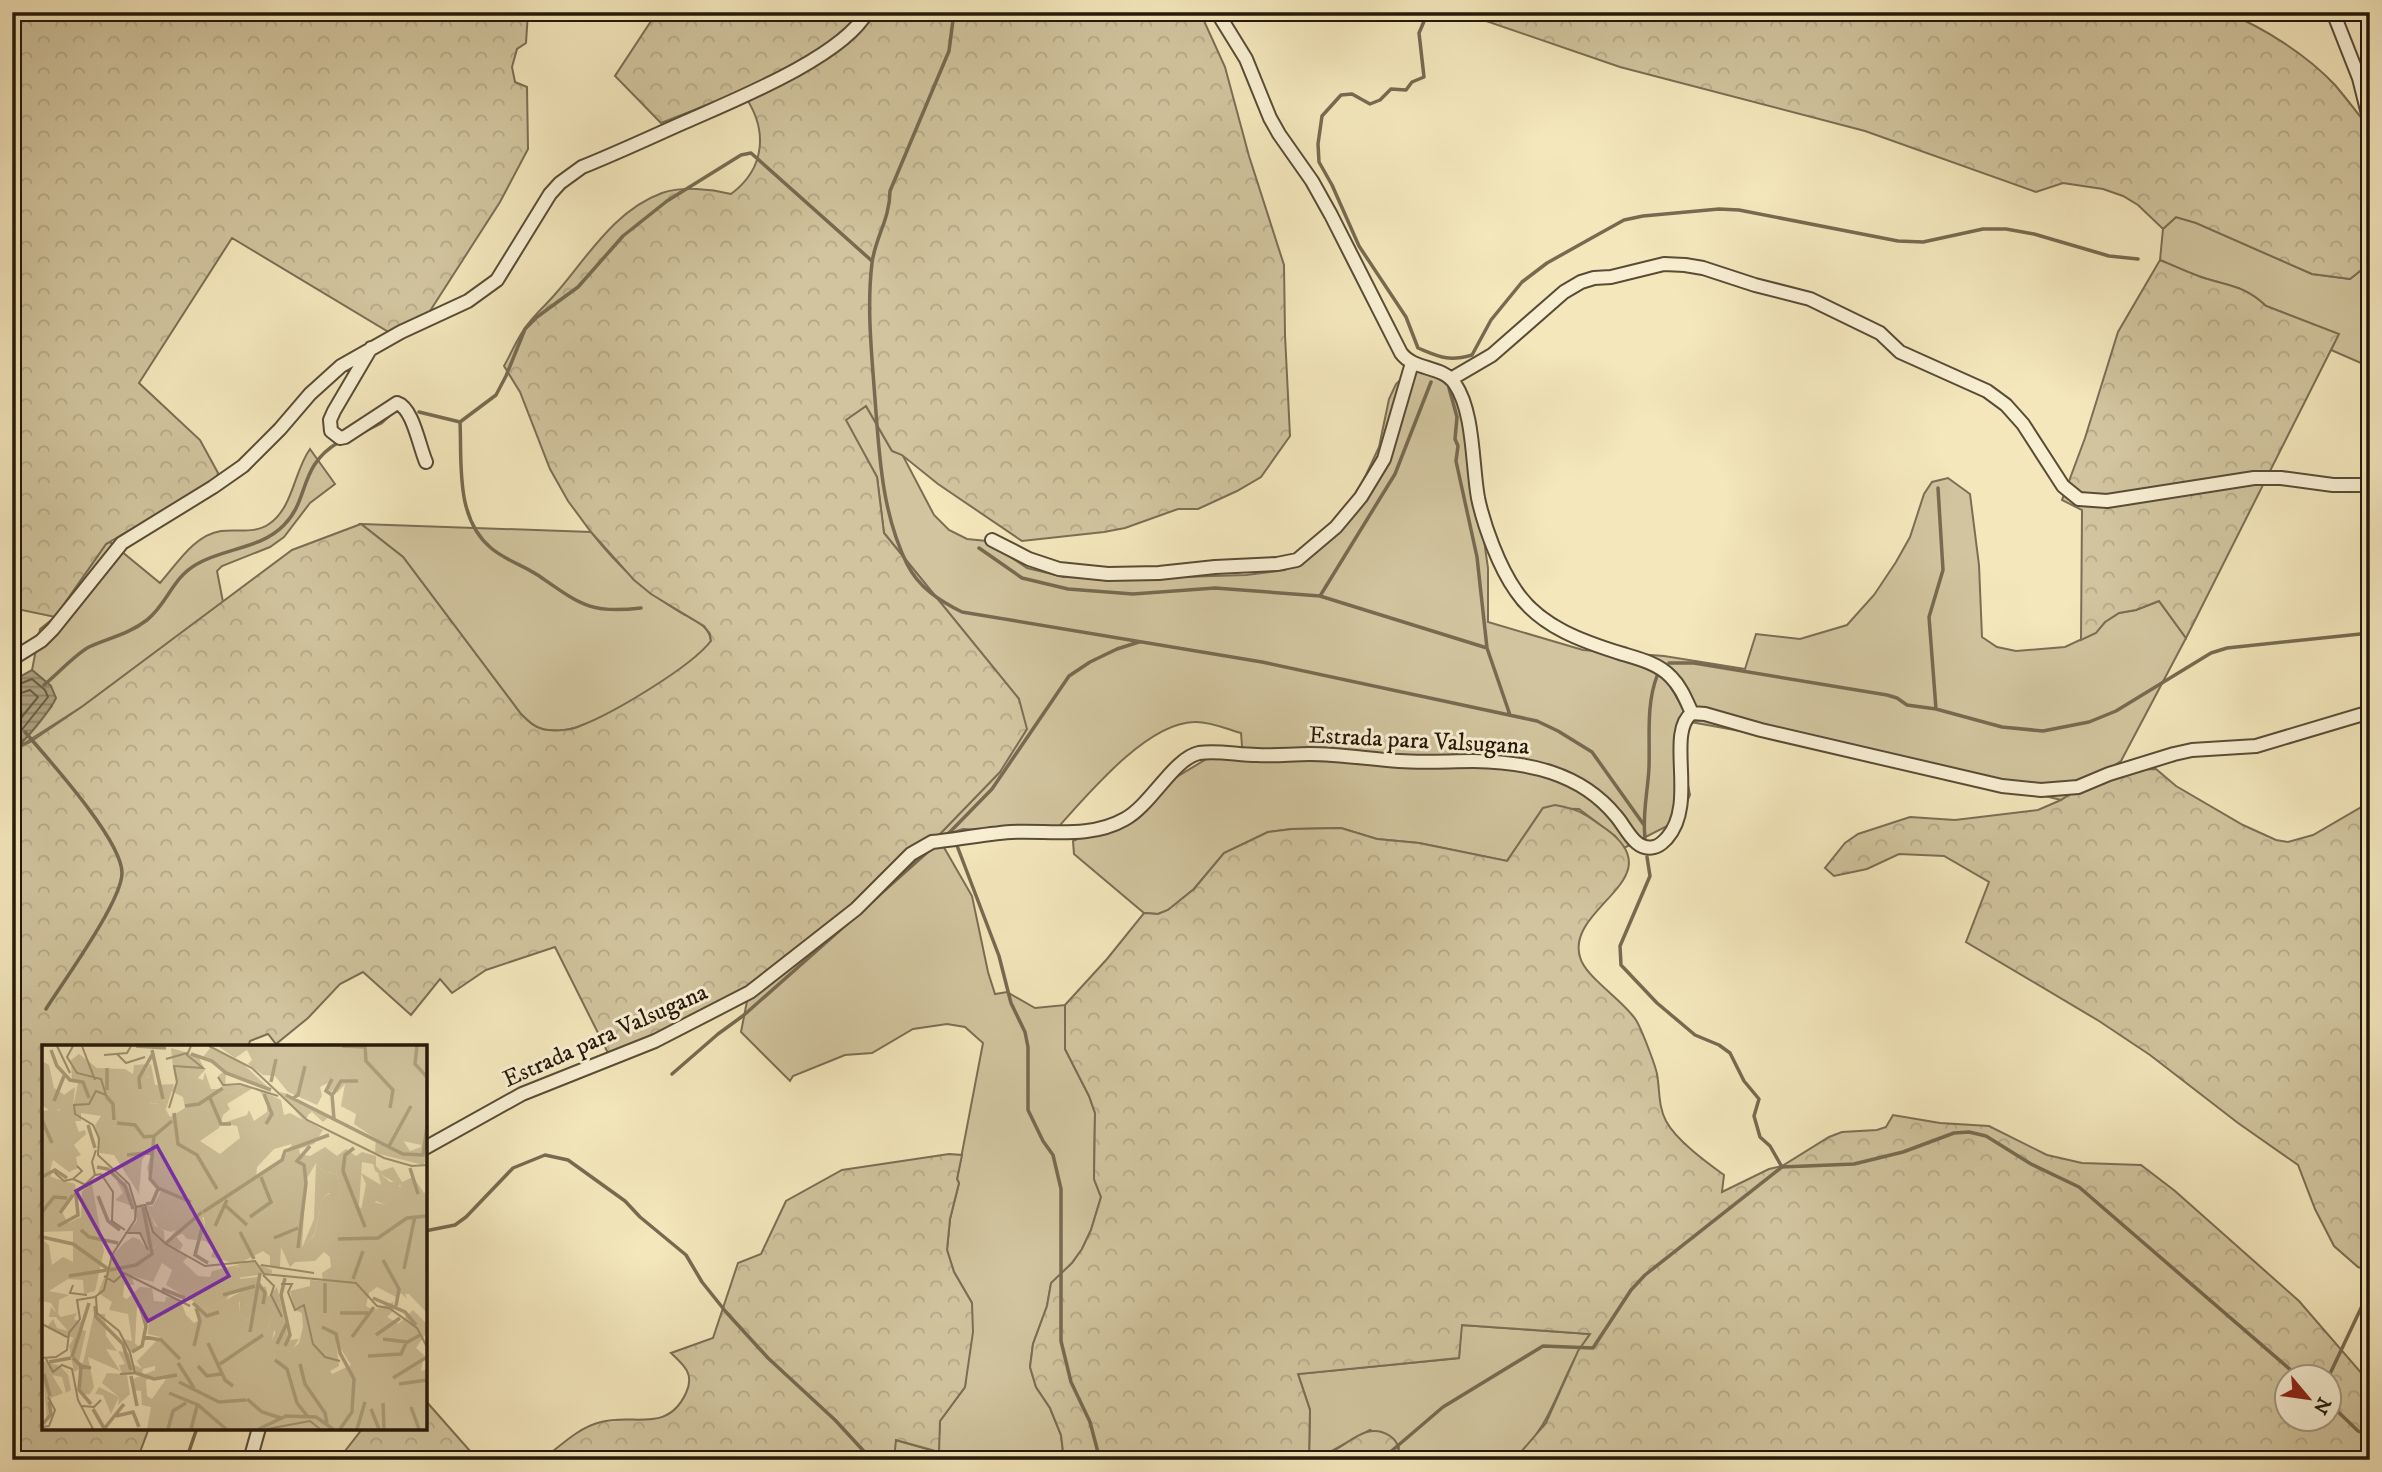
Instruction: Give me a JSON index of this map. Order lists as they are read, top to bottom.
{
  "streets": {
    "street": ["Estrada para Valsugana"]
  },
  "north": "bottom right"
}
